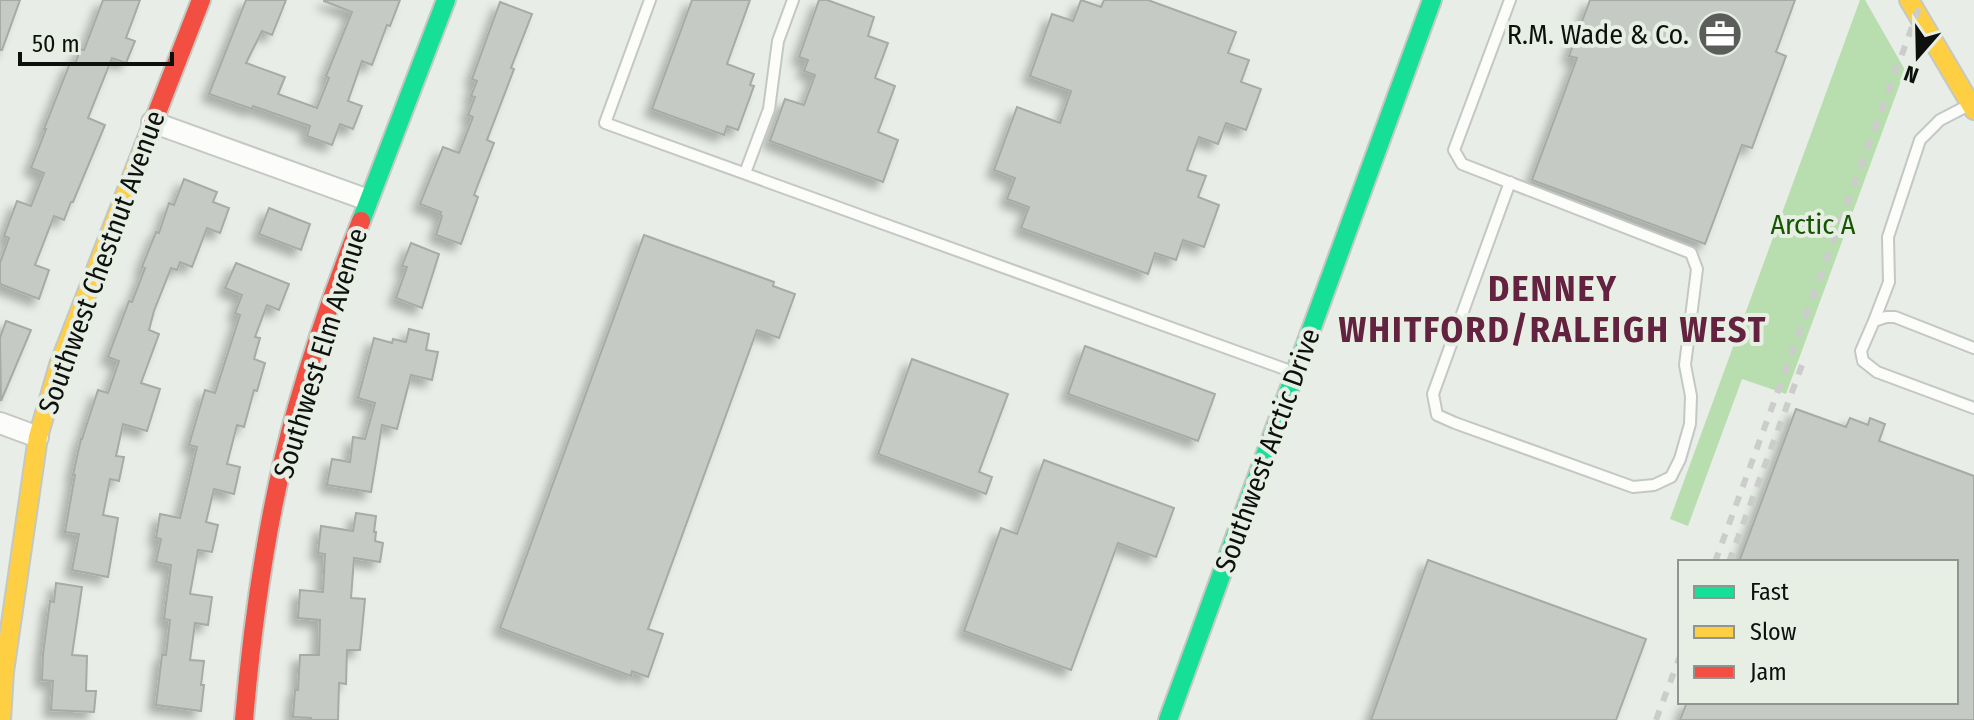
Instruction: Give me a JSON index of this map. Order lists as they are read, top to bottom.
{
  "streets": {
    "street": ["Southwest Chestnut Avenue", "Southwest Elm Avenue", "Southwest Arctic Drive"]
  },
  "districts": ["DENNEY WHITFORD/RALEIGH WEST"],
  "parks": ["Arctic A"],
  "places": {
    "office": ["R.M. Wade & Co."]
  },
  "legend": ["Fast", "Slow", "Jam"],
  "scale_bar": "50 m",
  "north": "bottom"
}
